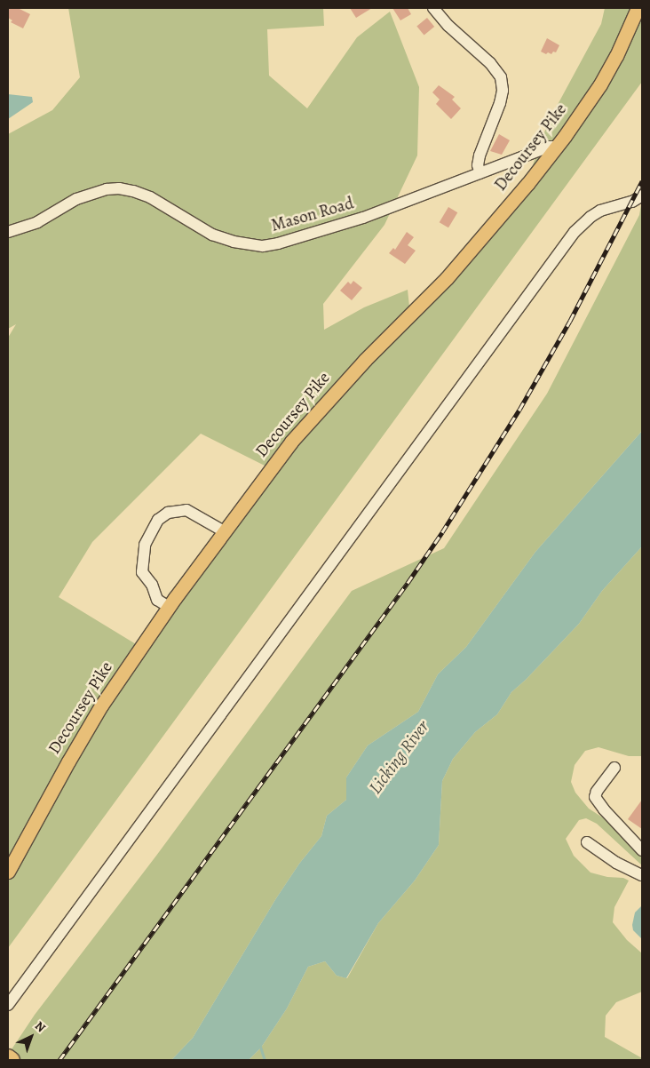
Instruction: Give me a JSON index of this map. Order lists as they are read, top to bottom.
{
  "streets": {
    "main road": ["Decoursey Pike"],
    "street": ["Mason Road"]
  },
  "crossings": [
    ["Decoursey Pike", "Mason Road"]
  ],
  "water": ["Licking River"],
  "north": "top right"
}
